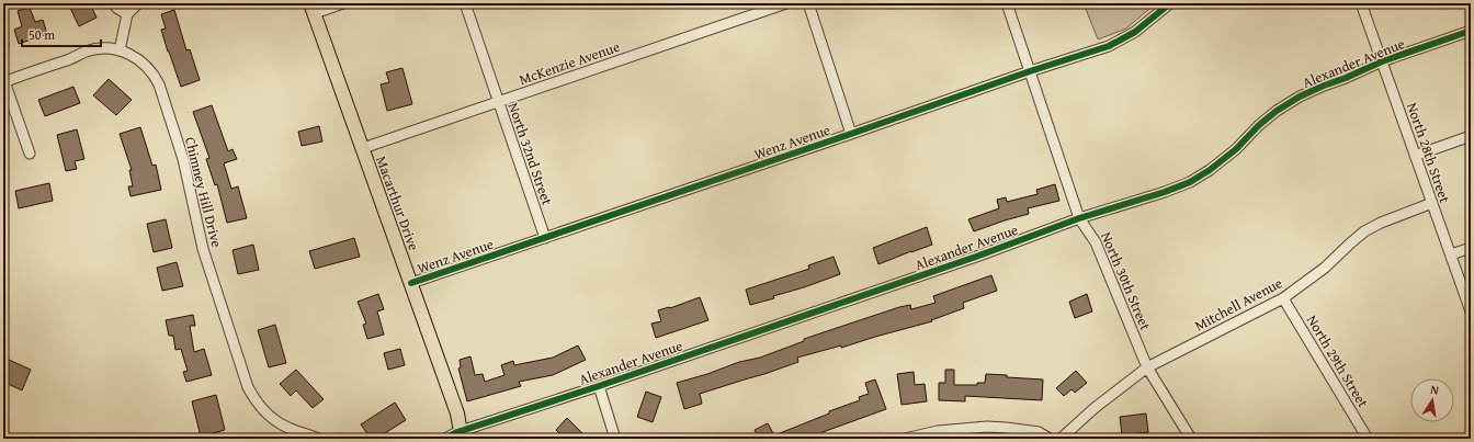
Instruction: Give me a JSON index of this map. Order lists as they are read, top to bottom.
{
  "streets": {
    "main road": ["Macarthur Drive"],
    "street": [
      "McKenzie Avenue",
      "Alexander Avenue",
      "Wenz Avenue",
      "North 28th Street",
      "North 32nd Street",
      "Chimney Hill Drive",
      "North 30th Street",
      "Mitchell Avenue",
      "North 29th Street"
    ]
  },
  "crossings": [
    ["McKenzie Avenue", "North 32nd Street"],
    ["McKenzie Avenue", "Macarthur Drive"],
    ["Alexander Avenue", "North 28th Street"],
    ["Alexander Avenue", "Macarthur Drive"],
    ["Alexander Avenue", "North 30th Street"],
    ["Wenz Avenue", "North 32nd Street"],
    ["Wenz Avenue", "Macarthur Drive"],
    ["Wenz Avenue", "North 30th Street"],
    ["North 28th Street", "Mitchell Avenue"],
    ["North 30th Street", "Mitchell Avenue"],
    ["Mitchell Avenue", "North 29th Street"]
  ],
  "scale_bar": "50 m",
  "north": "top"
}
